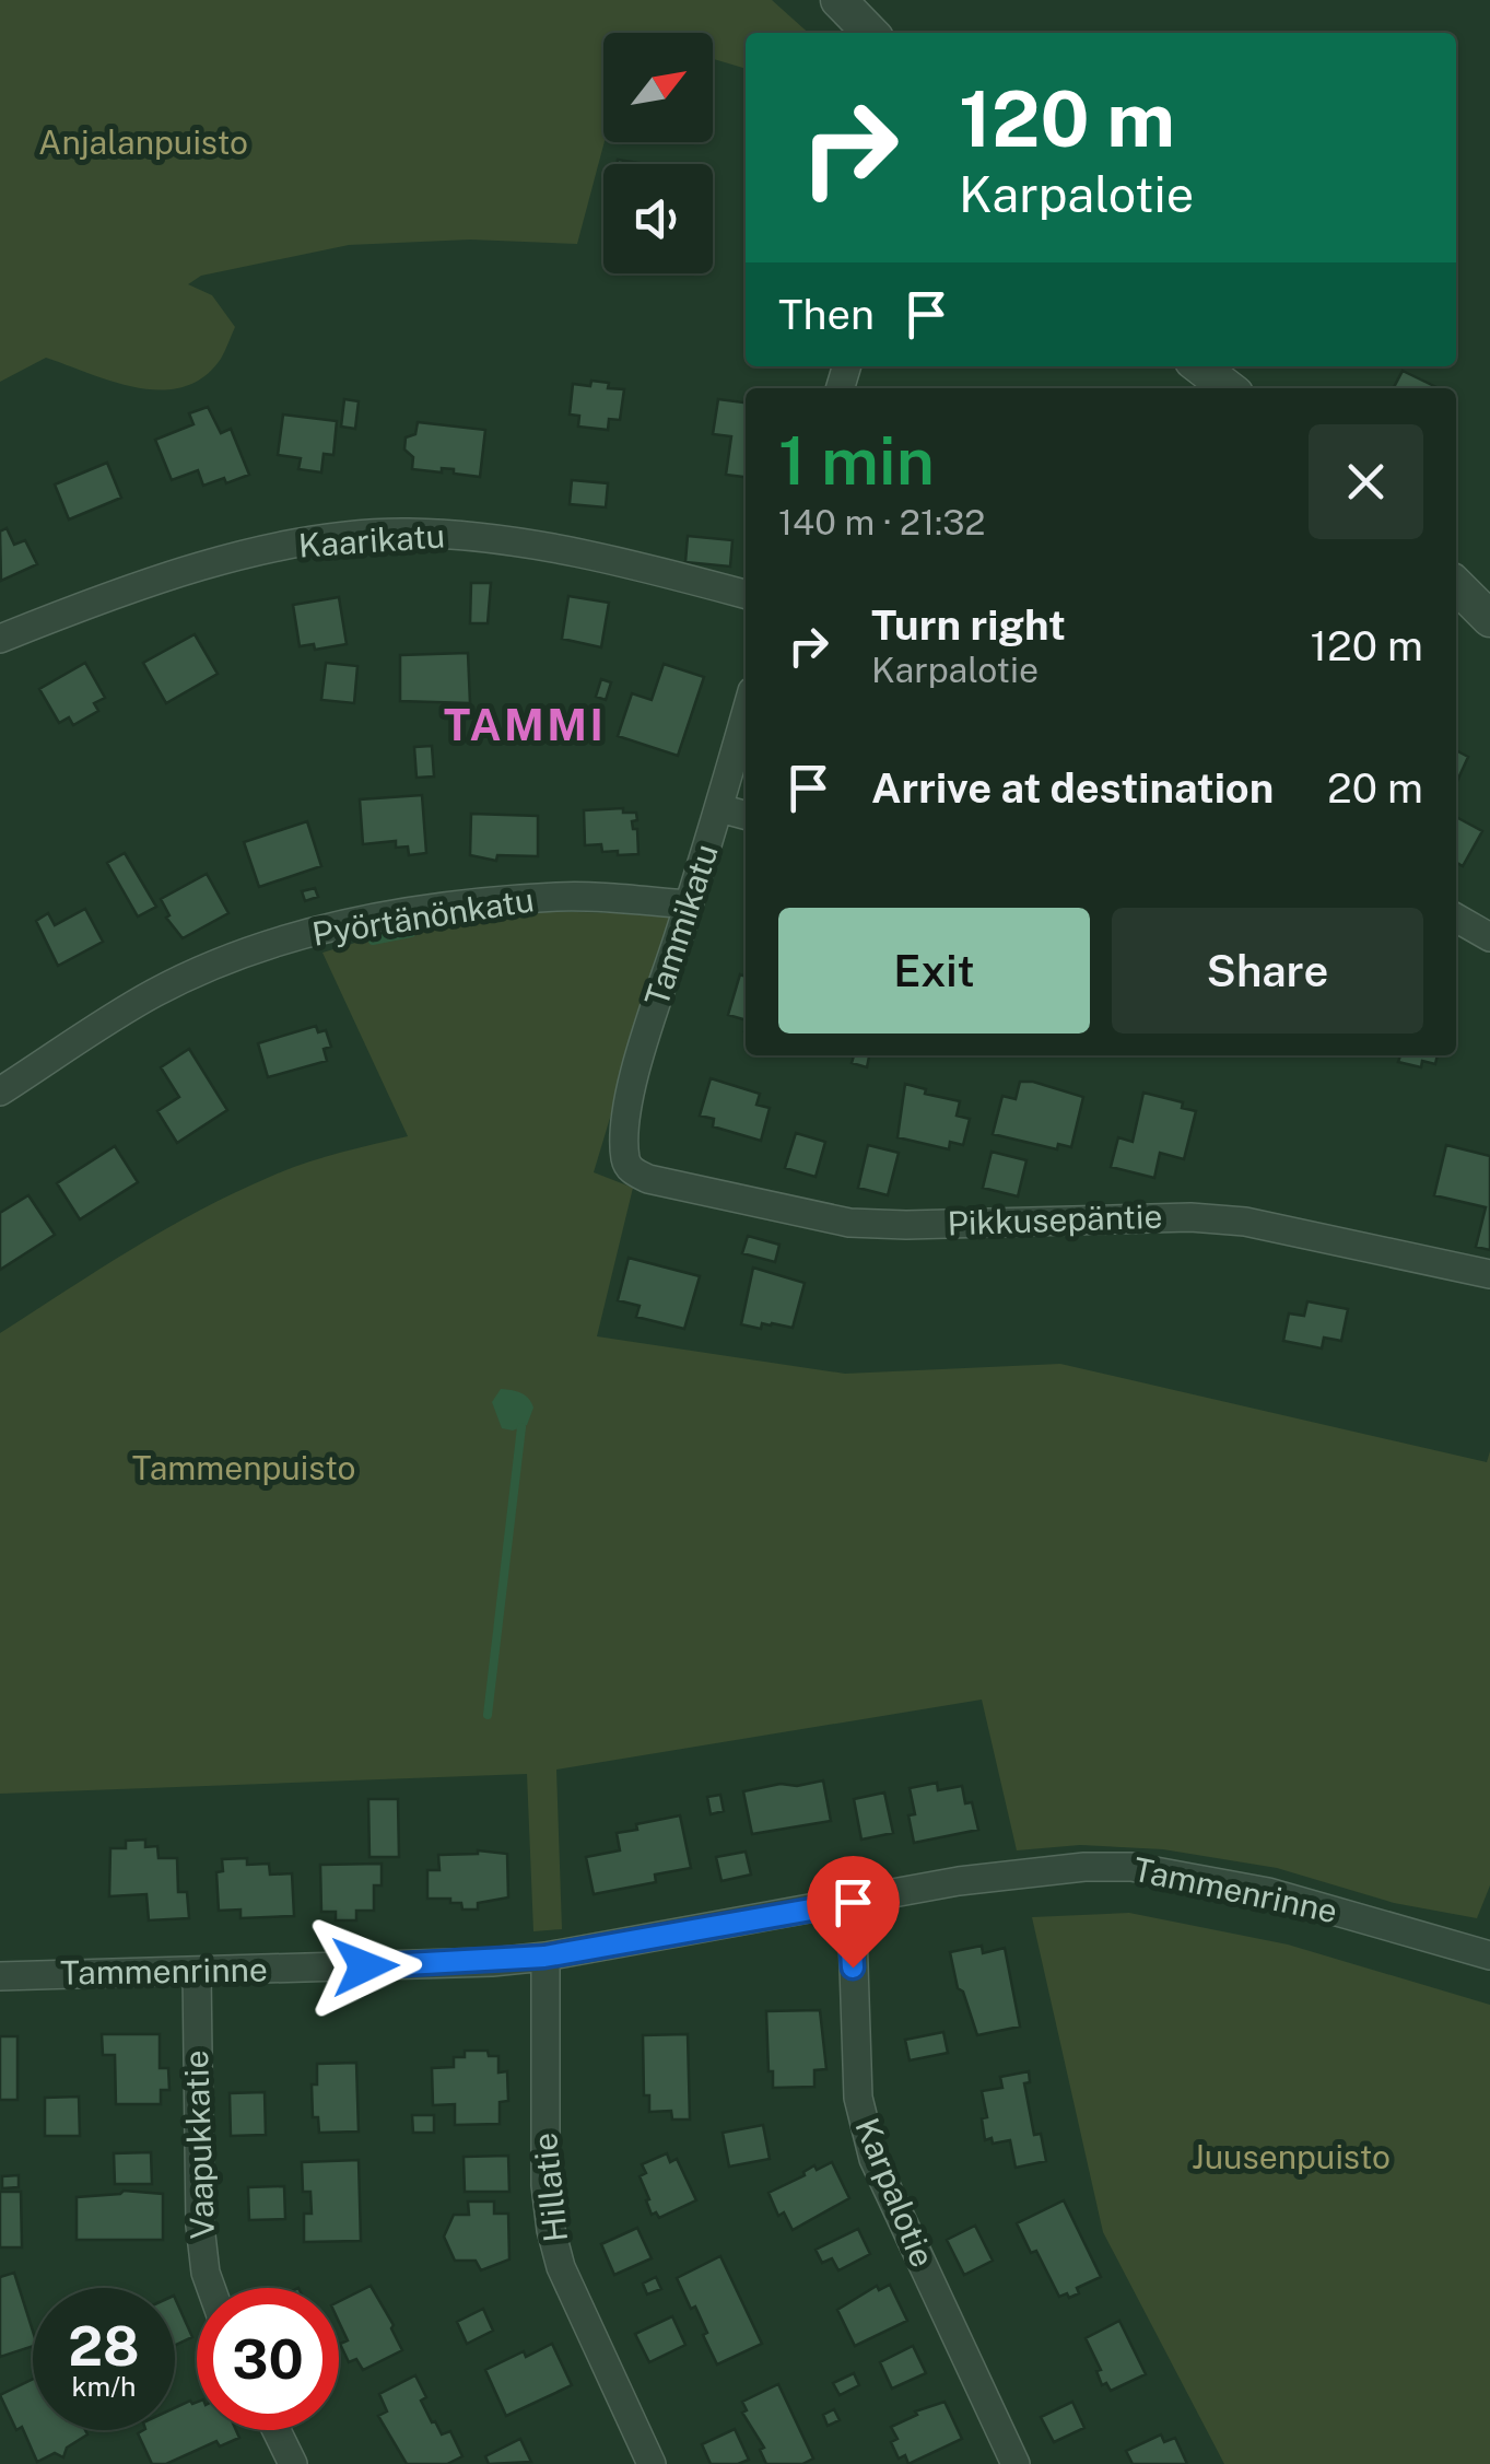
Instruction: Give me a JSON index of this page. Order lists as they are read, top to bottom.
{
  "streets": {
    "street": [
      "Kaarikatu",
      "Pyörtänönkatu",
      "Tammikatu",
      "Pikkusepäntie",
      "Tammenrinne",
      "Vaapukkatie",
      "Hillatie",
      "Karpalotie"
    ]
  },
  "crossings": [
    ["Pyörtänönkatu", "Tammikatu"],
    ["Tammikatu", "Pikkusepäntie"],
    ["Tammenrinne", "Vaapukkatie"],
    ["Tammenrinne", "Hillatie"],
    ["Tammenrinne", "Karpalotie"]
  ],
  "districts": ["TAMMI"],
  "parks": ["Anjalanpuisto", "Tammenpuisto", "Juusenpuisto"],
  "north": "top right",
  "page": {
    "turn": ["120 m", "Karpalotie"],
    "then": "Then",
    "heading": ["1 min", "140 m · 21:32"],
    "list": [
      {
        "name": "Turn right",
        "note": "Karpalotie",
        "value": "120 m"
      },
      {
        "name": "Arrive at destination",
        "value": "20 m"
      }
    ],
    "buttons": ["Exit", "Share"],
    "speed": "28 km/h",
    "limit": "30"
  }
}
